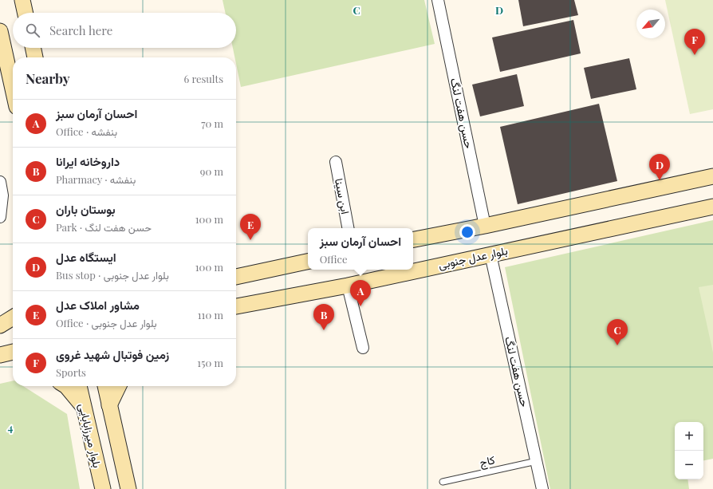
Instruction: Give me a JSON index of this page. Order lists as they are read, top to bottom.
{
  "streets": {
    "main road": ["بلوار عدل جنوبی", "بلوار میرزابابایی"],
    "street": ["حسن هفت لنگ", "ابن سینا"],
    "lane": ["کاج"]
  },
  "crossings": [
    ["حسن هفت لنگ", "بلوار عدل جنوبی"],
    ["حسن هفت لنگ", "کاج"]
  ],
  "north": "bottom left",
  "page": {
    "search": "Search here",
    "pins": [
      "F",
      "D",
      "E",
      "A",
      "B",
      "C"
    ],
    "heading": ["Nearby", "6 results"],
    "list": [
      {
        "mark": "A",
        "name": "احسان آرمان سبز",
        "note": "Office · بنفشه",
        "value": "70 m"
      },
      {
        "mark": "B",
        "name": "داروخانه ایرانا",
        "note": "Pharmacy · بنفشه",
        "value": "90 m"
      },
      {
        "mark": "C",
        "name": "بوستان باران",
        "note": "Park · حسن هفت لنگ",
        "value": "100 m"
      },
      {
        "mark": "D",
        "name": "ایستگاه عدل",
        "note": "Bus stop · بلوار عدل جنوبی",
        "value": "100 m"
      },
      {
        "mark": "E",
        "name": "مشاور املاک عدل",
        "note": "Office · بلوار عدل جنوبی",
        "value": "110 m"
      },
      {
        "mark": "F",
        "name": "زمین فوتبال شهید غروی",
        "note": "Sports",
        "value": "150 m"
      }
    ],
    "popup": ["احسان آرمان سبز", "Office"],
    "map_buttons": ["+", "−"]
  },
  "grid": {
    "columns": ["C", "D"],
    "rows": ["4"]
  }
}
